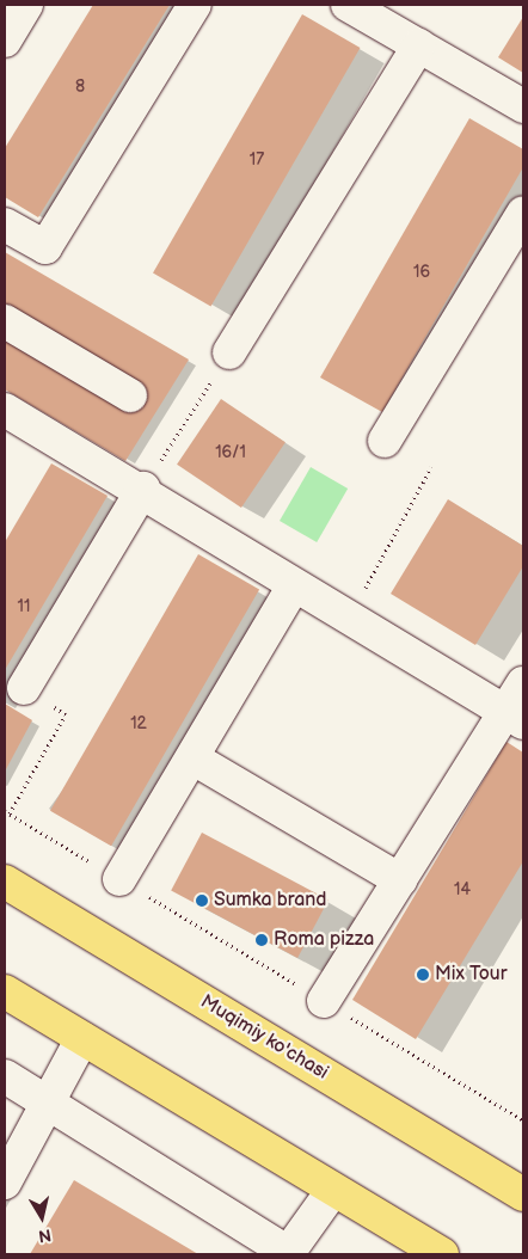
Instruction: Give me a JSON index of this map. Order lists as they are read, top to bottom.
{
  "streets": {
    "main road": ["Muqimiy ko'chasi"]
  },
  "places": ["Sumka brand", "Roma pizza", "Mix Tour"],
  "house_numbers": [
    "8",
    "17",
    "16",
    "16/1",
    "11",
    "12",
    "14"
  ],
  "north": "bottom"
}
